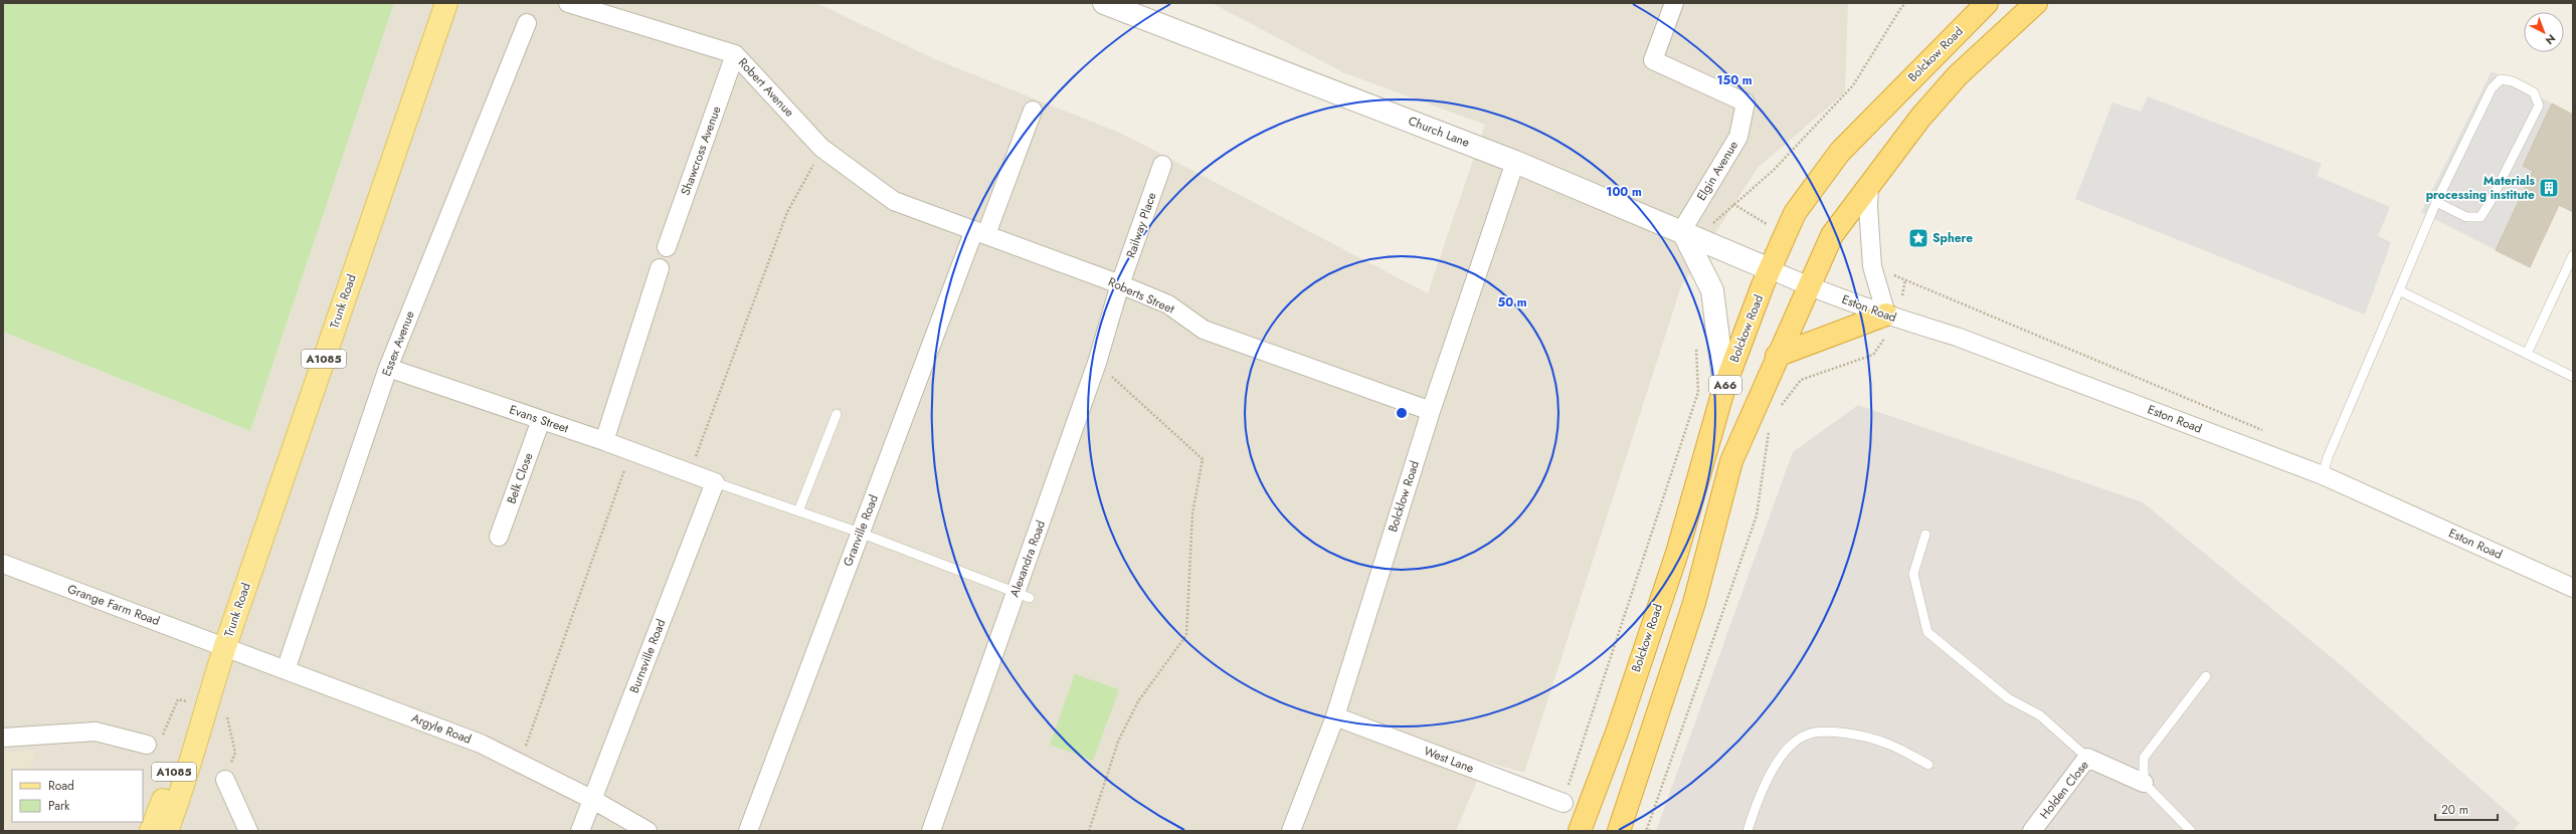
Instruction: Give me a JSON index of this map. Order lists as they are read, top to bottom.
{
  "streets": {
    "highway": ["Bolckow Road", "A66"],
    "main road": ["Trunk Road", "A1085"],
    "street": [
      "Robert Avenue",
      "Church Lane",
      "Shawcross Avenue",
      "Elgin Avenue",
      "Railway Place",
      "Roberts Street",
      "Eston Road",
      "Essex Avenue",
      "Evans Street",
      "Belk Close",
      "Bolcklow Road",
      "Granville Road",
      "Alexandra Road",
      "Grange Farm Road",
      "Burnsville Road",
      "Argyle Road",
      "West Lane",
      "Holden Close"
    ]
  },
  "crossings": [
    ["Bolckow Road", "Church Lane"],
    ["Bolckow Road", "Eston Road"],
    ["Robert Avenue", "Shawcross Avenue"],
    ["Robert Avenue", "Roberts Street"],
    ["Church Lane", "Elgin Avenue"],
    ["Church Lane", "Eston Road"],
    ["Church Lane", "Bolcklow Road"],
    ["Railway Place", "Roberts Street"],
    ["Railway Place", "Alexandra Road"],
    ["Roberts Street", "Bolcklow Road"],
    ["Roberts Street", "Granville Road"],
    ["Roberts Street", "Alexandra Road"],
    ["Trunk Road", "A1085"],
    ["Trunk Road", "Grange Farm Road"],
    ["Trunk Road", "Argyle Road"],
    ["Eston Road", "A66"],
    ["Essex Avenue", "Evans Street"],
    ["Essex Avenue", "Argyle Road"],
    ["Evans Street", "Belk Close"],
    ["Evans Street", "Burnsville Road"],
    ["Bolcklow Road", "West Lane"],
    ["Grange Farm Road", "Argyle Road"],
    ["Burnsville Road", "Argyle Road"]
  ],
  "places": {
    "building": ["Materials processing institute"],
    "place": ["Sphere"]
  },
  "legend": ["Road", "Park"],
  "scale_bar": "20 m",
  "north": "bottom right",
  "rings": ["150 m", "100 m", "50 m"]
}
